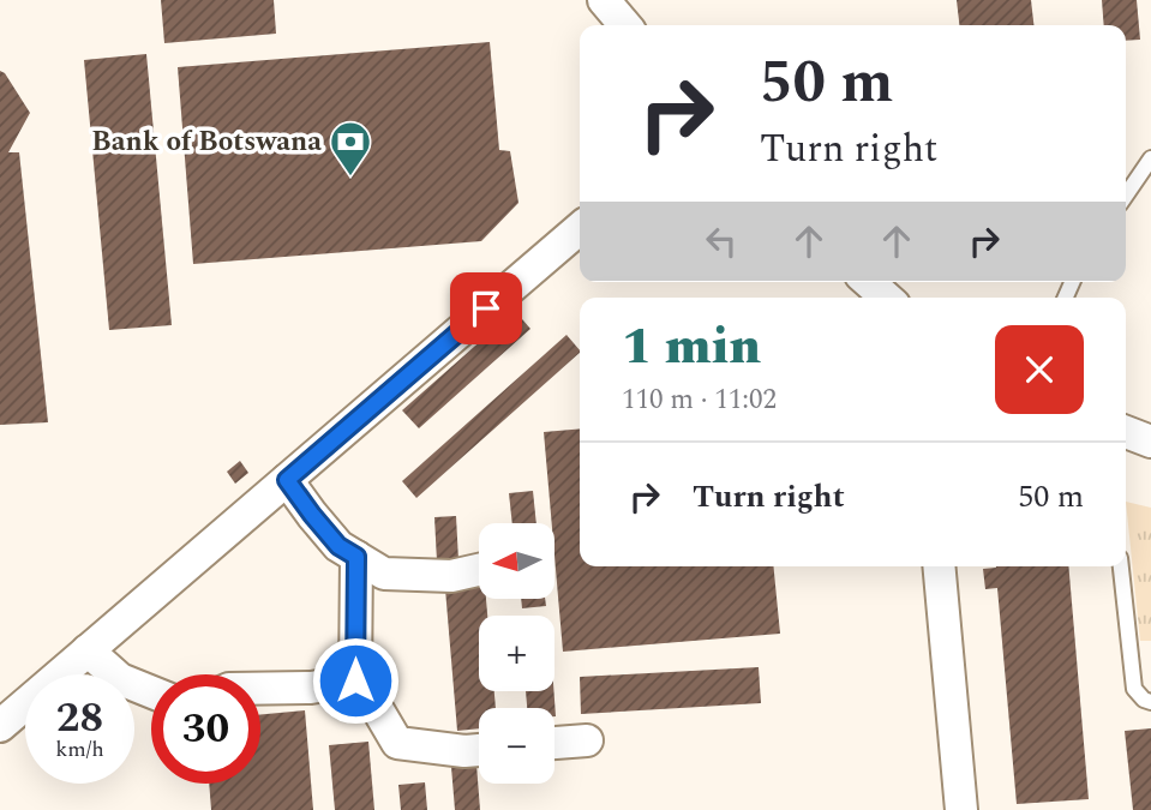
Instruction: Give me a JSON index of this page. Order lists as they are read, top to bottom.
{
  "places": {
    "bank": ["Bank of Botswana"]
  },
  "north": "left",
  "page": {
    "turn": ["50 m", "Turn right"],
    "heading": ["1 min", "110 m · 11:02"],
    "list": [
      {
        "name": "Turn right",
        "value": "50 m"
      }
    ],
    "map_buttons": ["+", "−"],
    "speed": "28 km/h",
    "limit": "30"
  }
}
